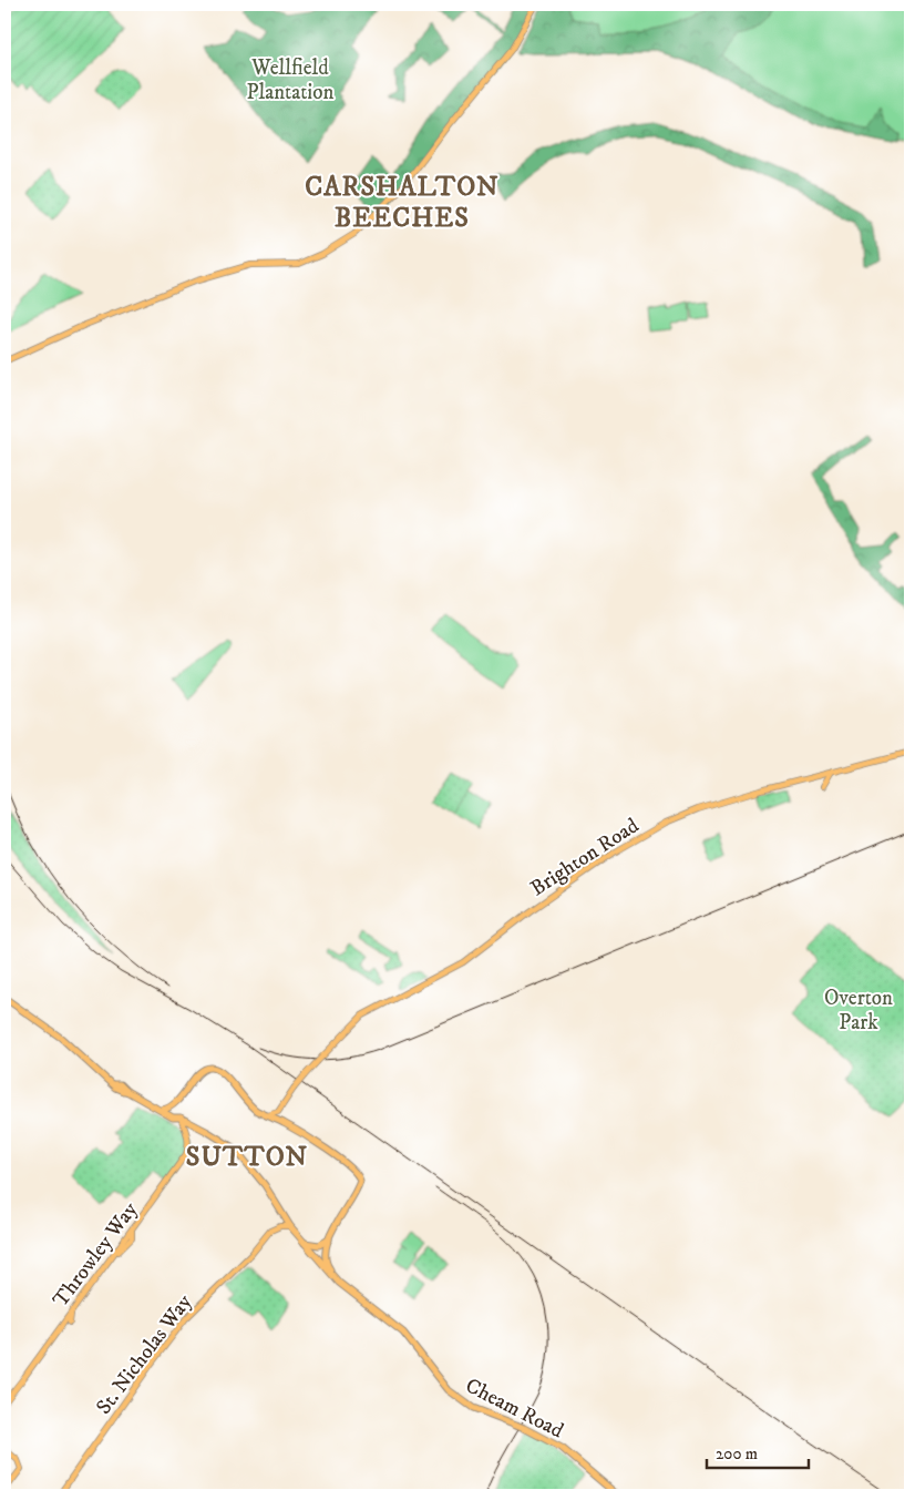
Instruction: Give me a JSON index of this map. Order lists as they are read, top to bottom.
{
  "streets": {
    "highway": ["Cheam Road"],
    "main road": ["Brighton Road", "Throwley Way", "St. Nicholas Way"]
  },
  "crossings": [
    ["Throwley Way", "Cheam Road"],
    ["St. Nicholas Way", "Cheam Road"]
  ],
  "districts": ["CARSHALTON BEECHES", "SUTTON"],
  "parks": ["Wellfield Plantation", "Overton Park"],
  "scale_bar": "200 m"
}
